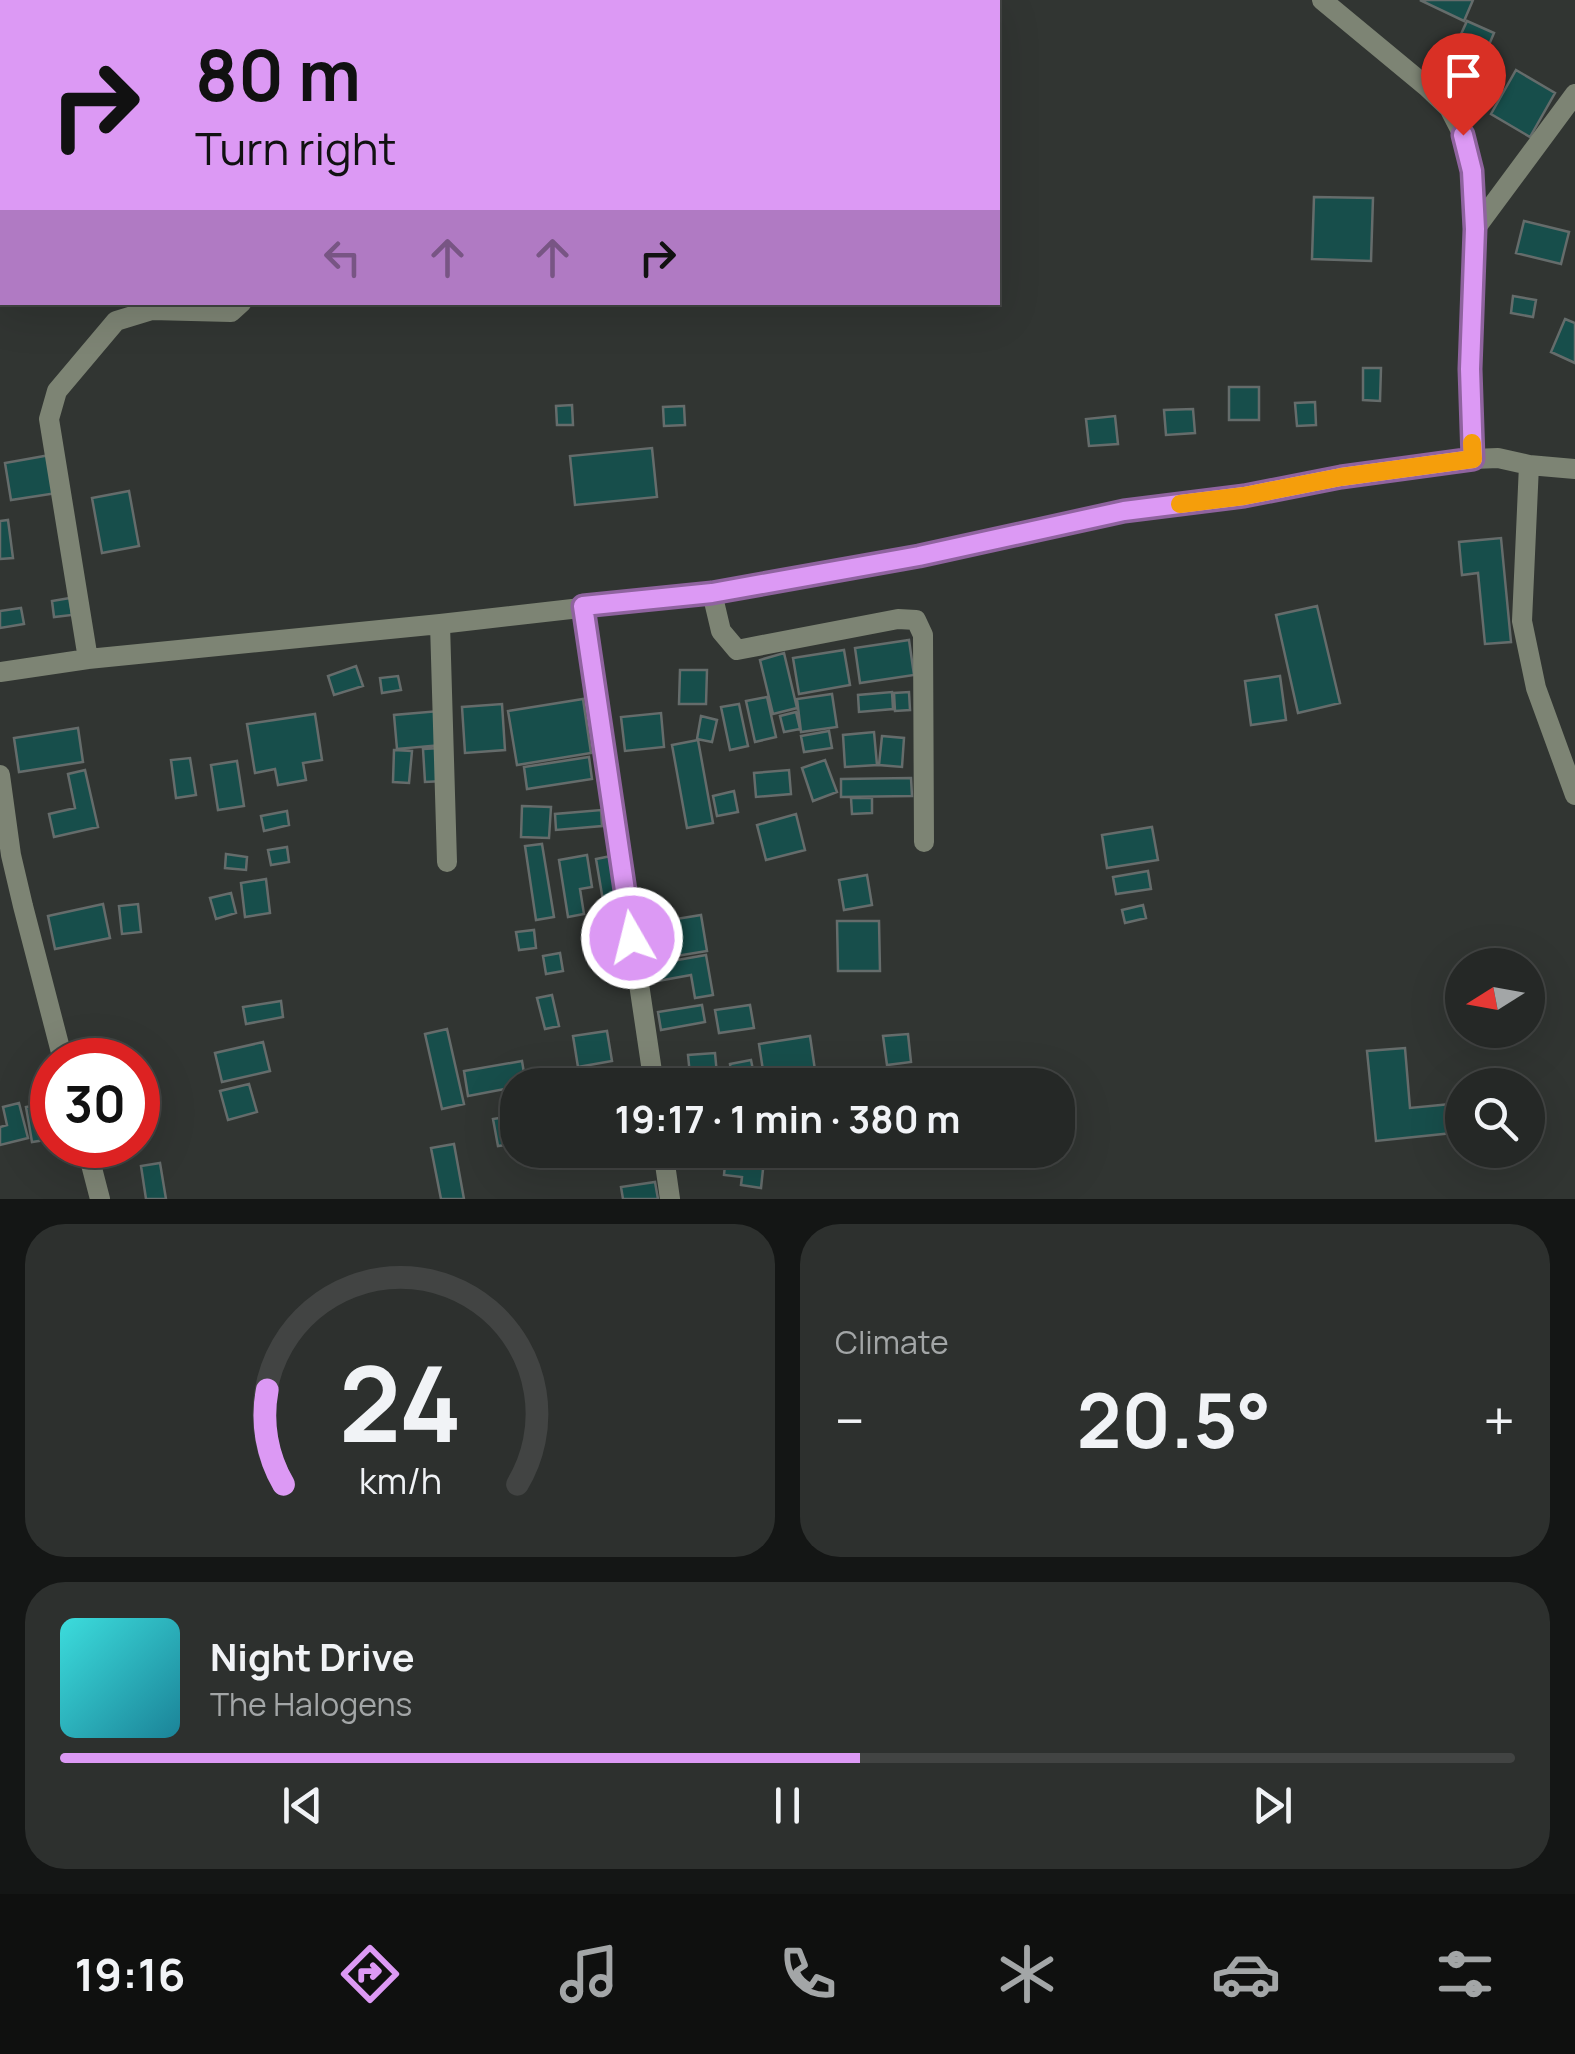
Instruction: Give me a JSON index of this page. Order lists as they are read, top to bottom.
{
  "north": "left",
  "page": {
    "turn": ["80 m", "Turn right"],
    "limit": "30",
    "trip": "19:17 · 1 min · 380 m",
    "tile": "Climate",
    "heat": ["−", "20.5°", "+"],
    "song": ["Night Drive", "The Halogens"],
    "tabs": "19:16",
    "gauge": ["24", "km/h"]
  }
}
